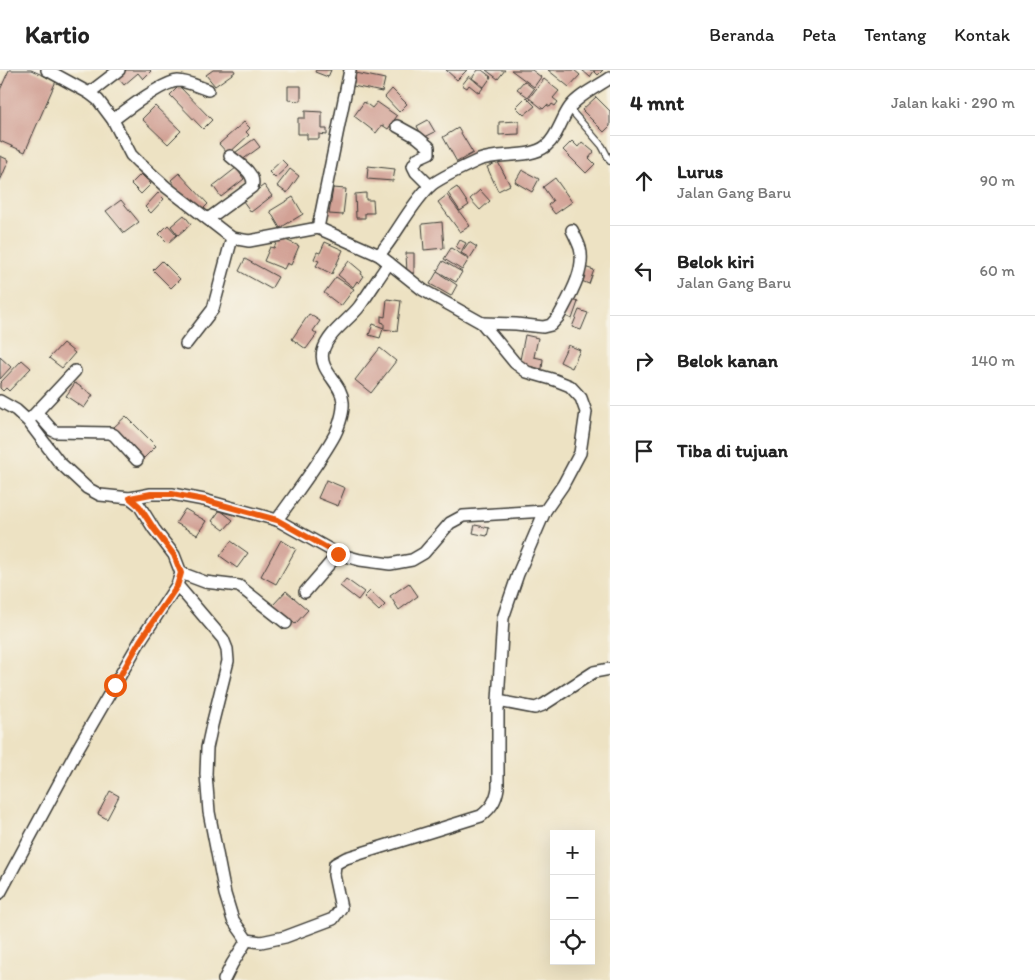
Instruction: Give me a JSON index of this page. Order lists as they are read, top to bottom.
{
  "page": {
    "header": "Kartio",
    "nav": [
      "Beranda",
      "Peta",
      "Tentang",
      "Kontak"
    ],
    "heading": ["4 mnt", "Jalan kaki · 290 m"],
    "list": [
      ["Lurus", "Jalan Gang Baru", "90 m"],
      ["Belok kiri", "Jalan Gang Baru", "60 m"],
      ["Belok kanan", "140 m"],
      "Tiba di tujuan"
    ],
    "map_buttons": ["+", "−"]
  }
}
